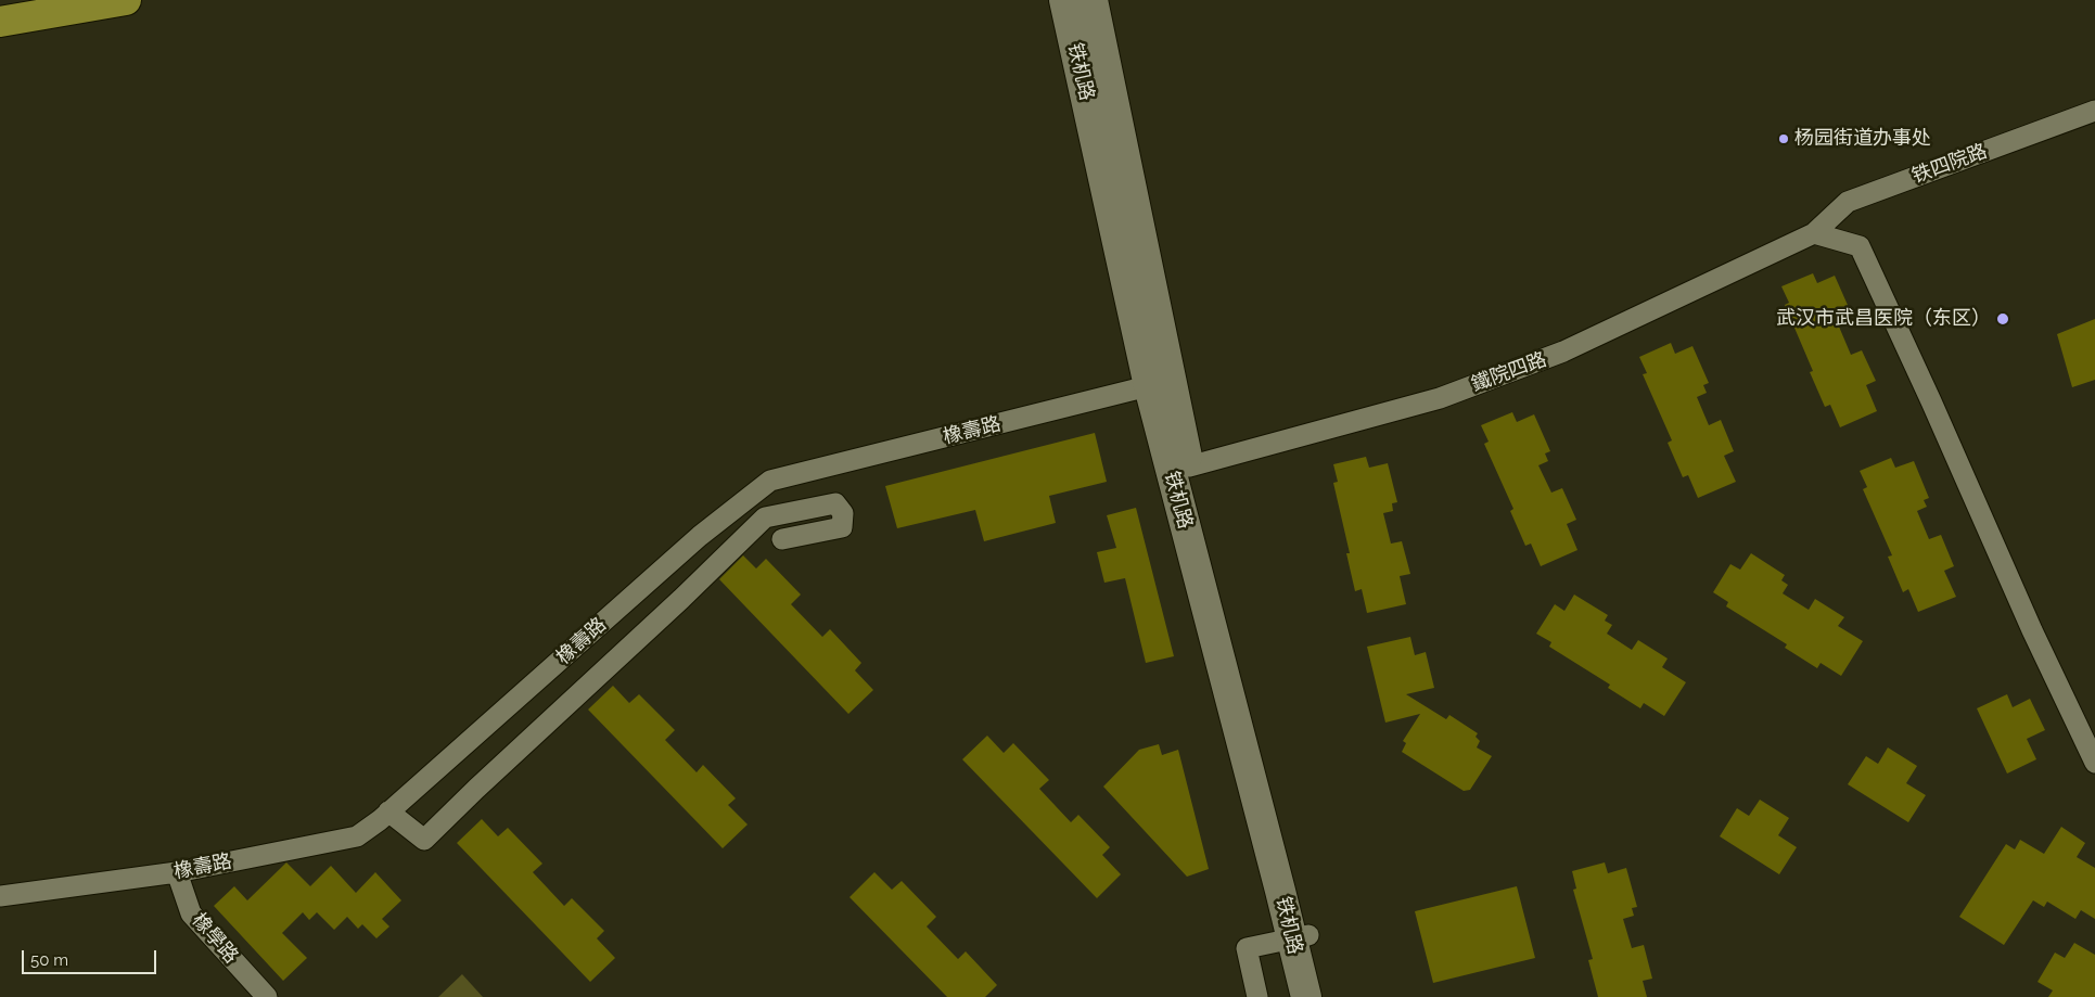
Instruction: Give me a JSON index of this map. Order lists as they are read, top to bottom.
{
  "streets": {
    "main road": ["铁机路"],
    "street": [
      "铁四院路",
      "鐵院四路",
      "橡壽路",
      "橡學路"
    ]
  },
  "crossings": [
    ["铁机路", "鐵院四路"],
    ["铁机路", "橡壽路"],
    ["铁四院路", "鐵院四路"],
    ["橡壽路", "橡學路"]
  ],
  "places": ["杨园街道办事处", "武汉市武昌医院（东区）"],
  "scale_bar": "50 m"
}
